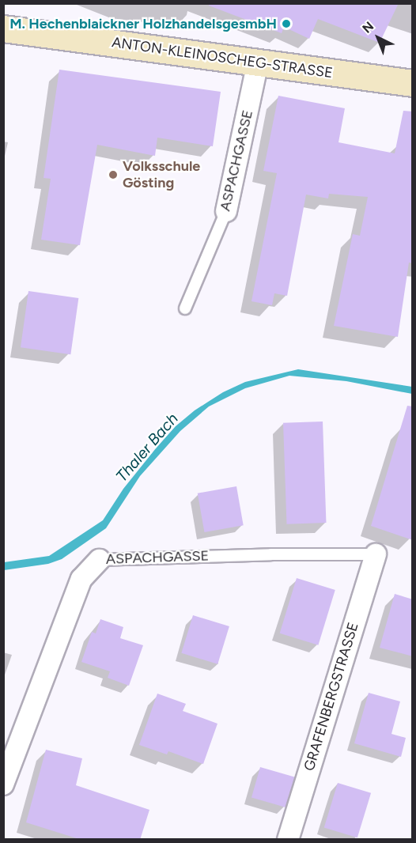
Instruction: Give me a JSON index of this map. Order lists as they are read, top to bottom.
{
  "streets": {
    "main road": ["ANTON-KLEINOSCHEG-STRASSE"],
    "street": ["ASPACHGASSE", "GRAFENBERGSTRASSE"]
  },
  "crossings": [
    ["ANTON-KLEINOSCHEG-STRASSE", "ASPACHGASSE"],
    ["ASPACHGASSE", "GRAFENBERGSTRASSE"]
  ],
  "water": ["Thaler Bach"],
  "places": ["M. Hechenblaickner HolzhandelsgesmbH", "Volksschule Gösting"],
  "north": "top left"
}
